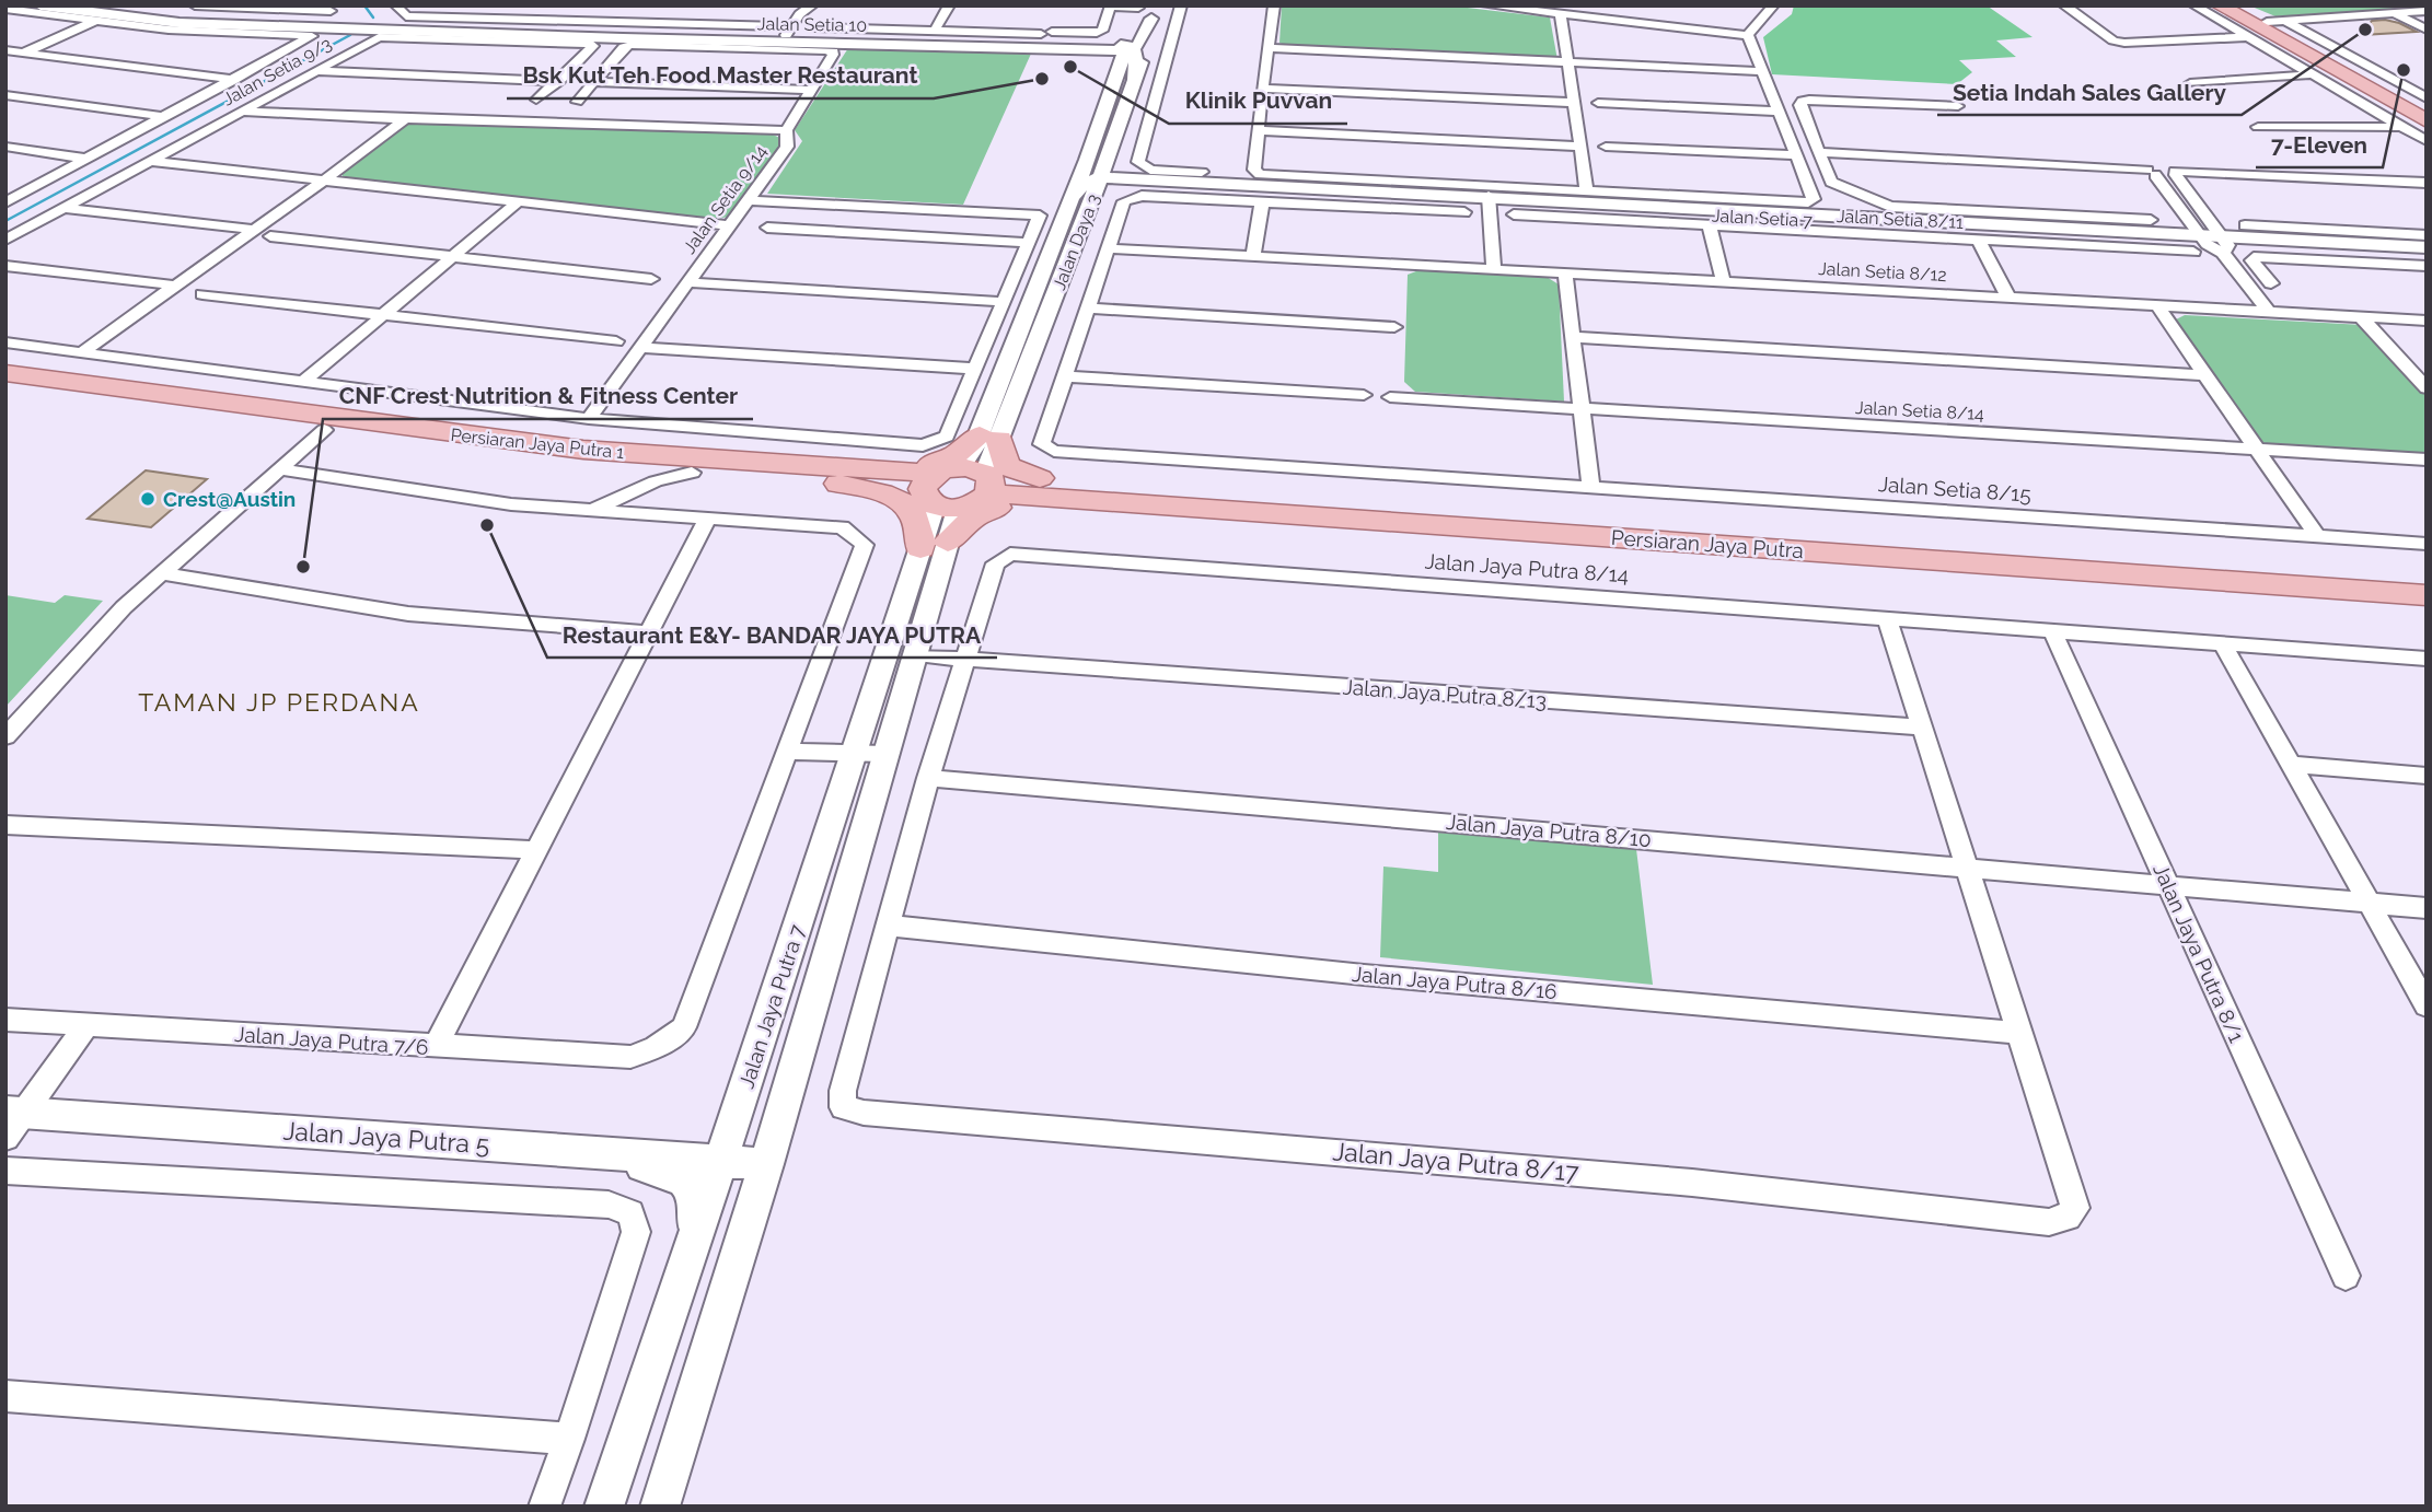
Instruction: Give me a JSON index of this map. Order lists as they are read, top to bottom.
{
  "streets": {
    "main road": ["Persiaran Jaya Putra 1", "Persiaran Jaya Putra"],
    "street": [
      "Jalan Setia 10",
      "Jalan Setia 9/3",
      "Jalan Setia 9/14",
      "Jalan Setia 7",
      "Jalan Setia 8/11",
      "Jalan Daya 3",
      "Jalan Setia 8/12",
      "Jalan Setia 8/14",
      "Jalan Setia 8/15",
      "Jalan Jaya Putra 8/14",
      "Jalan Jaya Putra 8/13",
      "Jalan Jaya Putra 8/10",
      "Jalan Jaya Putra 8/1",
      "Jalan Jaya Putra 8/16",
      "Jalan Jaya Putra 7",
      "Jalan Jaya Putra 7/6",
      "Jalan Jaya Putra 5",
      "Jalan Jaya Putra 8/17"
    ]
  },
  "crossings": [
    ["Jalan Setia 10", "Jalan Setia 9/14"],
    ["Jalan Setia 10", "Jalan Daya 3"],
    ["Jalan Setia 7", "Jalan Setia 8/11"],
    ["Jalan Setia 7", "Jalan Daya 3"],
    ["Jalan Daya 3", "Persiaran Jaya Putra 1"],
    ["Jalan Daya 3", "Persiaran Jaya Putra"],
    ["Jalan Daya 3", "Jalan Jaya Putra 7"],
    ["Persiaran Jaya Putra 1", "Persiaran Jaya Putra"],
    ["Persiaran Jaya Putra 1", "Jalan Jaya Putra 7"],
    ["Jalan Jaya Putra 8/14", "Jalan Jaya Putra 8/13"],
    ["Jalan Jaya Putra 8/14", "Jalan Jaya Putra 8/1"],
    ["Jalan Jaya Putra 8/10", "Jalan Jaya Putra 8/1"],
    ["Jalan Jaya Putra 8/16", "Jalan Jaya Putra 8/17"],
    ["Jalan Jaya Putra 7", "Jalan Jaya Putra 5"]
  ],
  "districts": ["TAMAN JP PERDANA"],
  "places": [
    "Setia Indah Sales Gallery",
    "Klinik Puvvan",
    "7-Eleven",
    "Bsk Kut Teh Food Master Restaurant",
    "Crest@Austin",
    "Restaurant E&Y- BANDAR JAYA PUTRA",
    "CNF Crest Nutrition & Fitness Center"
  ]
}
